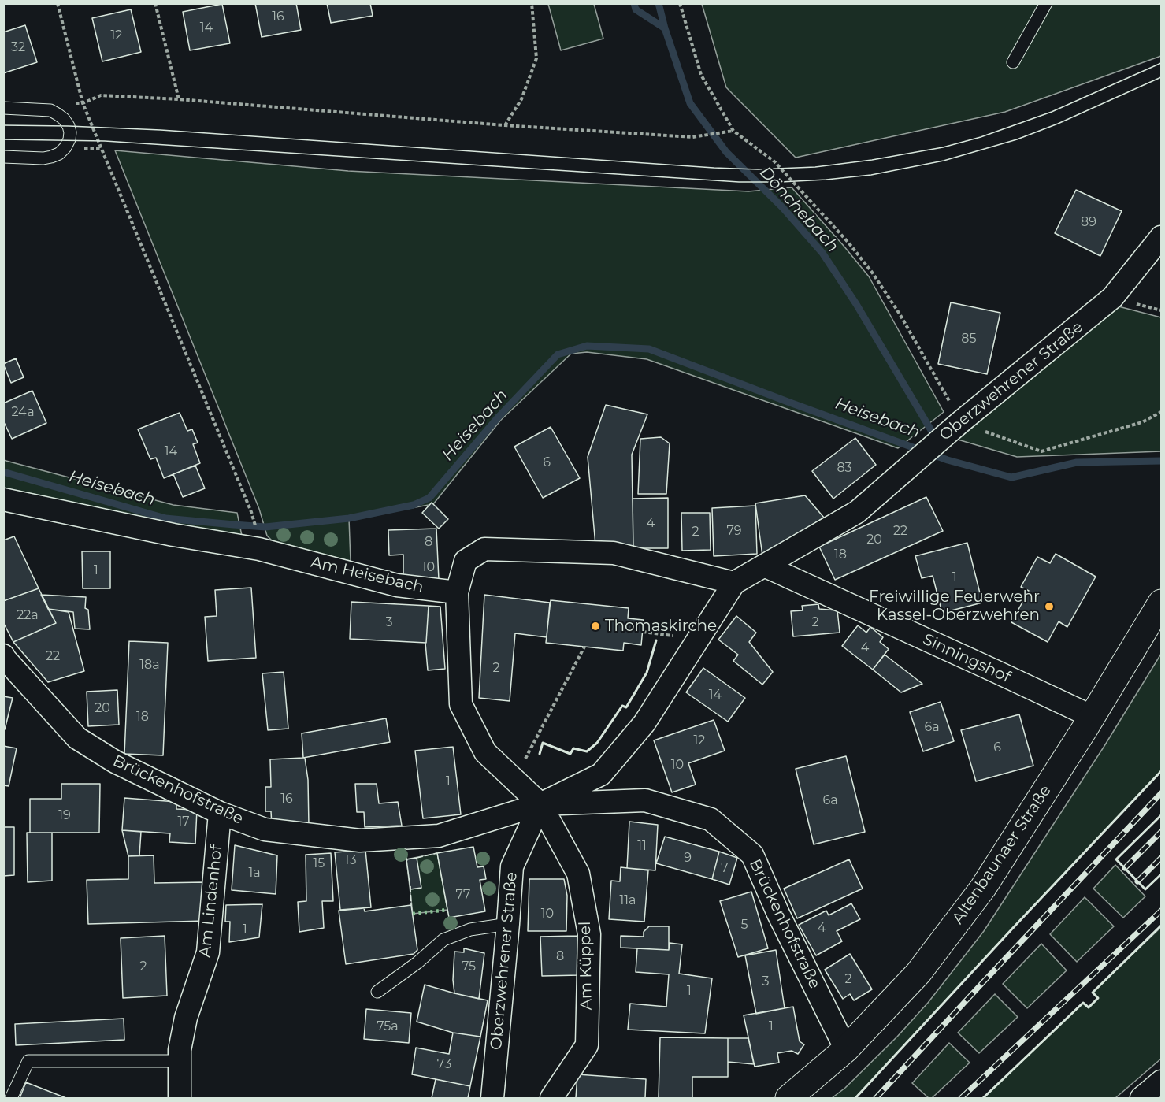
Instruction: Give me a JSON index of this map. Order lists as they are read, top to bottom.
{
  "streets": {
    "main road": ["Altenbaunaer Straße"],
    "street": [
      "Oberzwehrener Straße",
      "Am Heisebach",
      "Sinningshof",
      "Brückenhofstraße",
      "Am Lindenhof",
      "Am Küppel"
    ]
  },
  "crossings": [
    ["Oberzwehrener Straße", "Sinningshof"],
    ["Oberzwehrener Straße", "Brückenhofstraße"],
    ["Oberzwehrener Straße", "Am Küppel"],
    ["Am Heisebach", "Am Küppel"],
    ["Sinningshof", "Altenbaunaer Straße"],
    ["Brückenhofstraße", "Altenbaunaer Straße"],
    ["Brückenhofstraße", "Am Lindenhof"],
    ["Brückenhofstraße", "Am Küppel"]
  ],
  "water": ["Dönchebach", "Heisebach"],
  "places": ["Freiwillige Feuerwehr Kassel-Oberzwehren", "Thomaskirche"],
  "house_numbers": [
    "16",
    "14",
    "12",
    "32",
    "89",
    "85",
    "24a",
    "14",
    "6",
    "83",
    "4",
    "79",
    "22",
    "2",
    "20",
    "8",
    "18",
    "10",
    "1",
    "1",
    "22a",
    "3",
    "2",
    "4",
    "22",
    "18a",
    "2",
    "14",
    "20",
    "18",
    "6a",
    "12",
    "6",
    "10",
    "1",
    "16",
    "6a",
    "19",
    "17",
    "11",
    "9",
    "13",
    "15",
    "7",
    "1a",
    "77",
    "11a",
    "10",
    "5",
    "4",
    "1",
    "8",
    "2",
    "75",
    "2",
    "3",
    "1",
    "75a",
    "1",
    "73"
  ]
}
